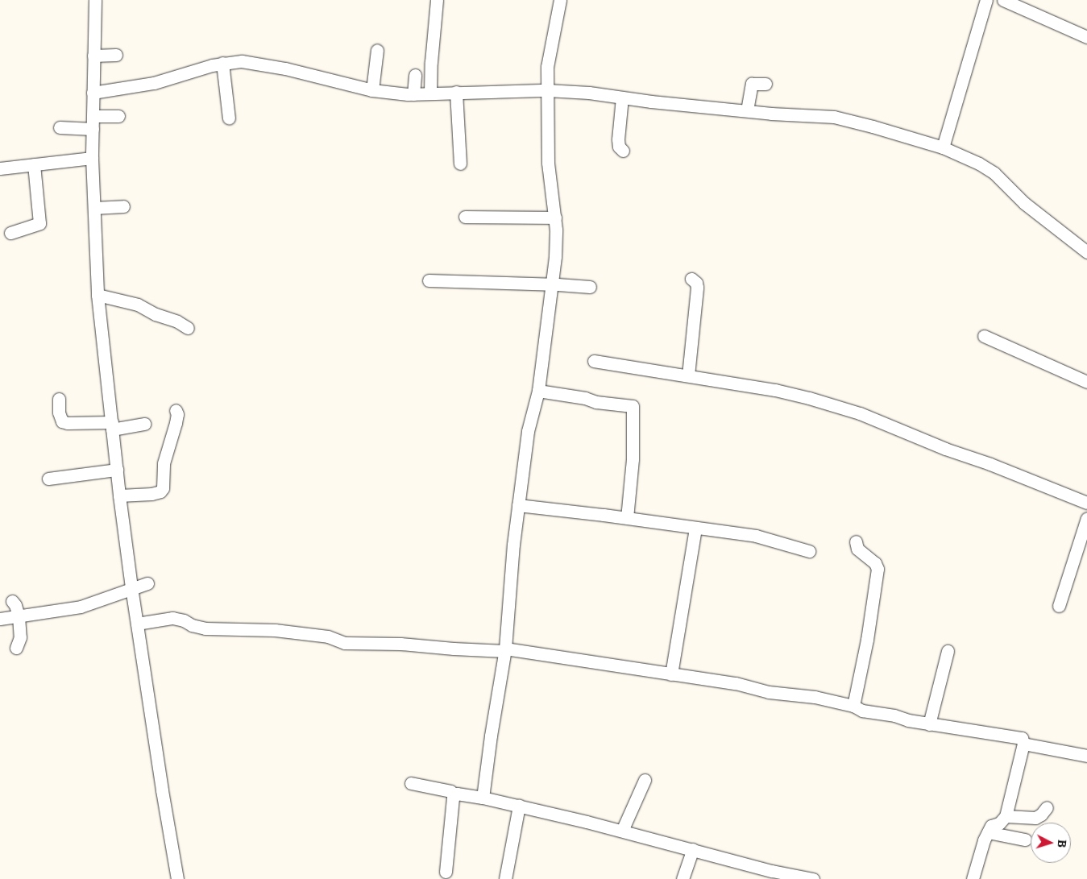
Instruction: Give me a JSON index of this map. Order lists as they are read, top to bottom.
{
  "north": "right"
}
